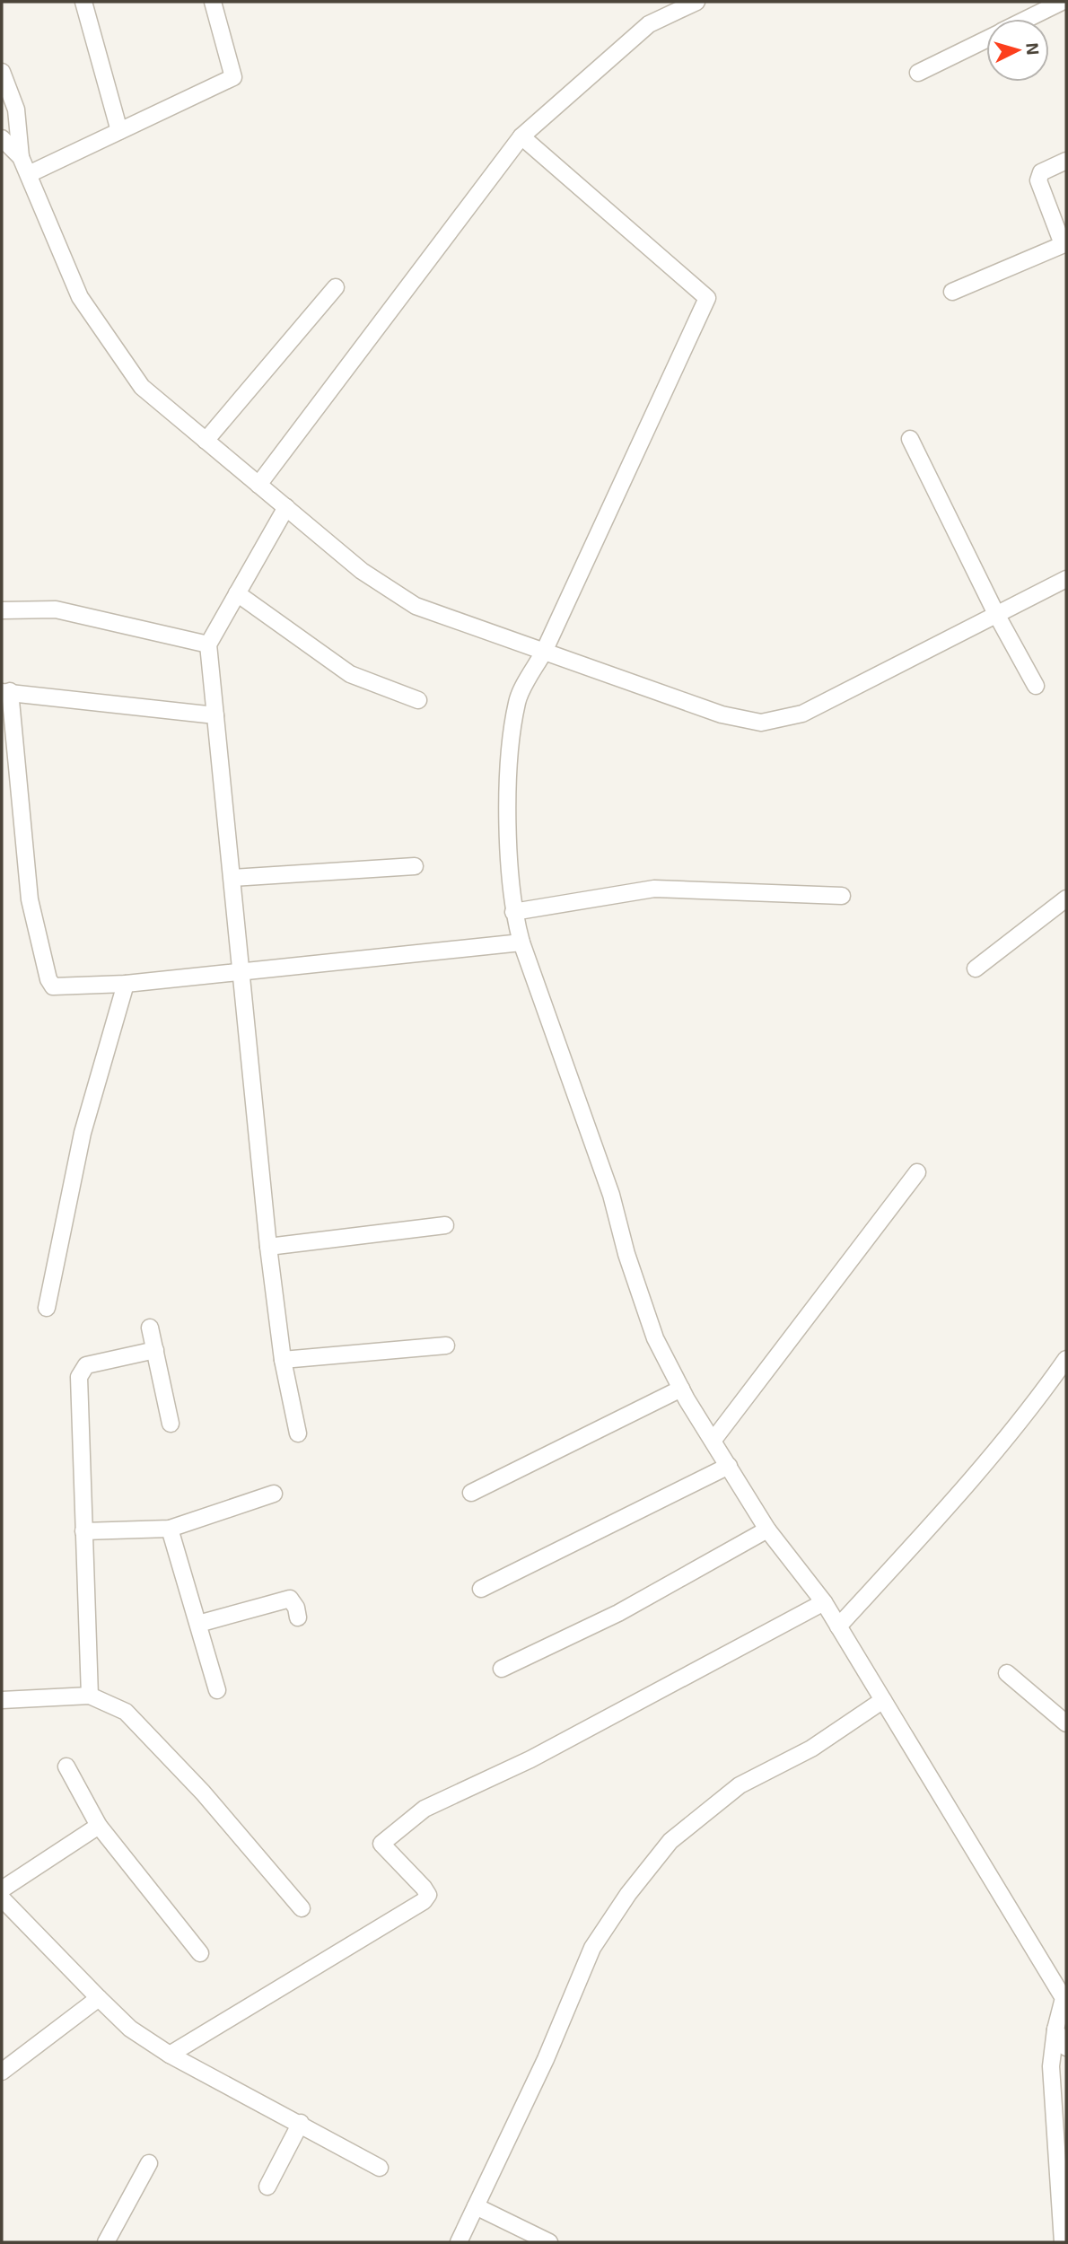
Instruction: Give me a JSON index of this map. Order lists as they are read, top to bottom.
{
  "north": "right"
}
